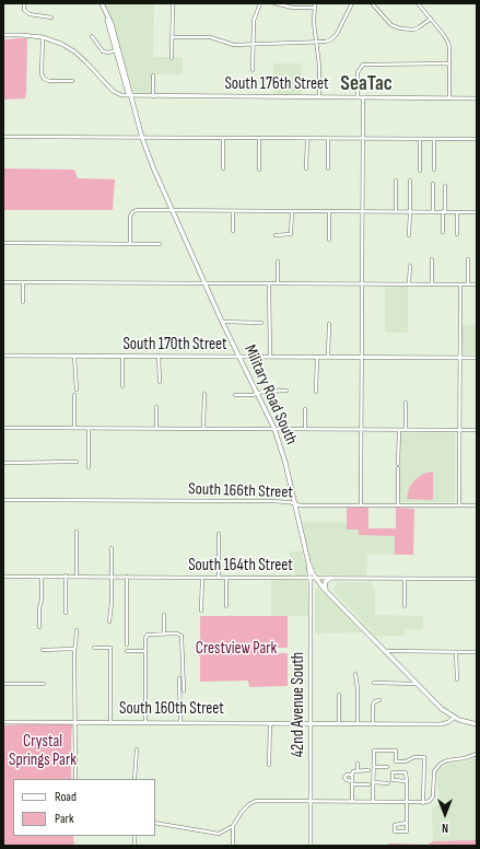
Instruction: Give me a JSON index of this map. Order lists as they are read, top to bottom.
{
  "streets": {
    "main road": ["Military Road South"],
    "street": [
      "South 176th Street",
      "South 170th Street",
      "South 166th Street",
      "South 164th Street",
      "42nd Avenue South",
      "South 160th Street"
    ]
  },
  "crossings": [
    ["South 176th Street", "Military Road South"],
    ["South 170th Street", "Military Road South"],
    ["Military Road South", "South 166th Street"],
    ["Military Road South", "South 164th Street"],
    ["Military Road South", "42nd Avenue South"],
    ["Military Road South", "South 160th Street"],
    ["South 164th Street", "42nd Avenue South"],
    ["42nd Avenue South", "South 160th Street"]
  ],
  "districts": ["SeaTac"],
  "parks": ["Crestview Park", "Crystal Springs Park"],
  "legend": ["Road", "Park"],
  "north": "bottom"
}
